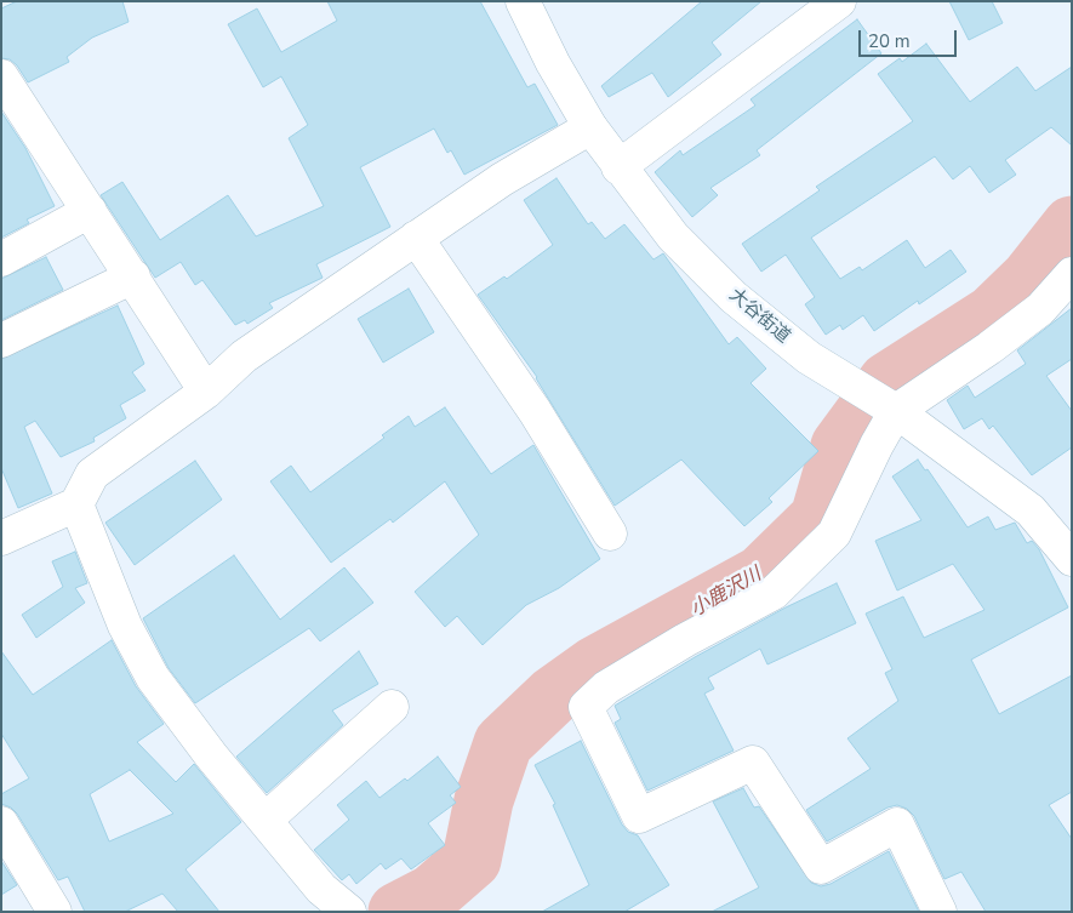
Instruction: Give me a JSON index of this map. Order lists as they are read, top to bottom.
{
  "streets": {
    "street": ["大谷街道"]
  },
  "water": ["小鹿沢川"],
  "scale_bar": "20 m"
}
